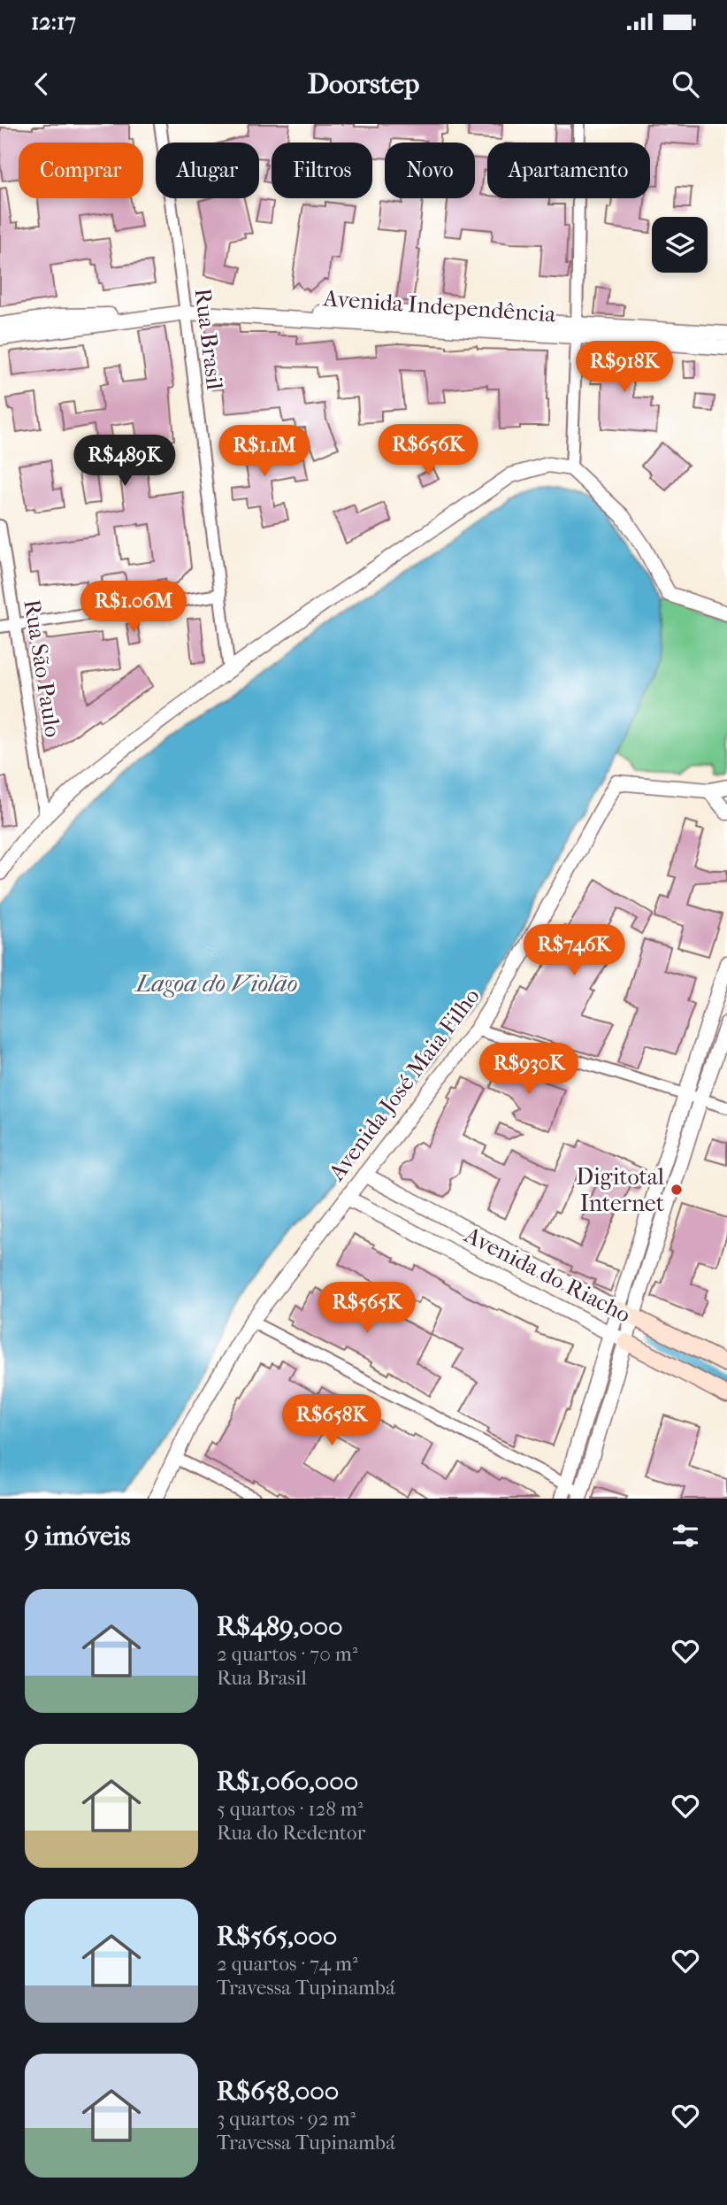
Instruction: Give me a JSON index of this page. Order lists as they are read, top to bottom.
{
  "streets": {
    "main road": ["Avenida do Riacho"],
    "street": [
      "Avenida Independência",
      "Rua Brasil",
      "Rua São Paulo",
      "Avenida José Maia Filho"
    ]
  },
  "crossings": [
    ["Avenida Independência", "Rua Brasil"],
    ["Avenida José Maia Filho", "Avenida do Riacho"]
  ],
  "water": ["Lagoa do Violão"],
  "places": ["Digitotal Internet"],
  "page": {
    "status": "12:17",
    "header": "Doorstep",
    "chip": [
      "Comprar",
      "Alugar",
      "Filtros",
      "Novo",
      "Apartamento"
    ],
    "price": [
      "R$918K",
      "R$656K",
      "R$1.1M",
      "R$489K",
      "R$1.06M",
      "R$746K",
      "R$930K",
      "R$565K",
      "R$658K"
    ],
    "heading": "9 imóveis",
    "list": [
      {
        "name": "R$489,000",
        "note": "2 quartos · 70 m² · Rua Brasil"
      },
      {
        "name": "R$1,060,000",
        "note": "5 quartos · 128 m² · Rua do Redentor"
      },
      {
        "name": "R$565,000",
        "note": "2 quartos · 74 m² · Travessa Tupinambá"
      },
      {
        "name": "R$658,000",
        "note": "3 quartos · 92 m² · Travessa Tupinambá"
      }
    ]
  }
}
